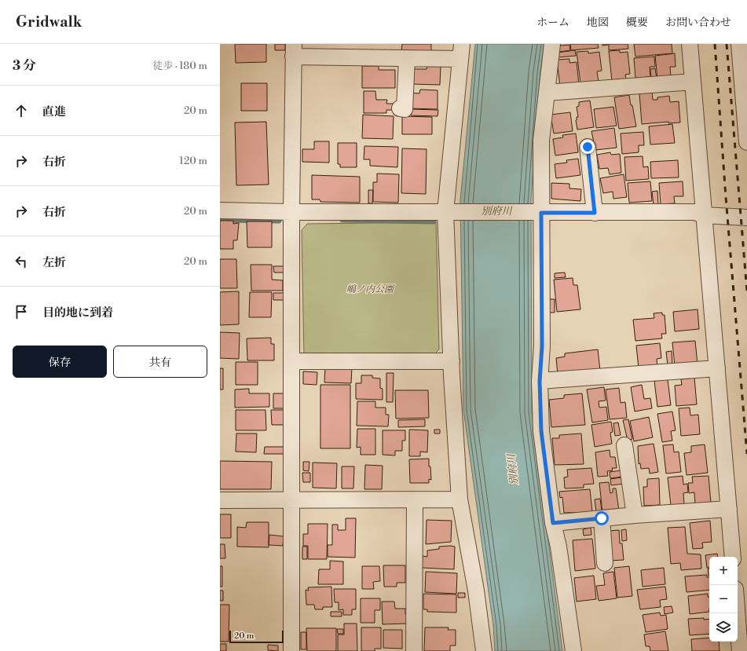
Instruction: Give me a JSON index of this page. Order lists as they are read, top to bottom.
{
  "water": ["別府川"],
  "parks": ["嶋ノ内公園"],
  "scale_bar": "20 m",
  "page": {
    "header": "Gridwalk",
    "nav": [
      "ホーム",
      "地図",
      "概要",
      "お問い合わせ"
    ],
    "heading": ["3 分", "徒歩 · 180 m"],
    "list": [
      ["直進", "20 m"],
      ["右折", "120 m"],
      ["右折", "20 m"],
      ["左折", "20 m"],
      "目的地に到着"
    ],
    "buttons": ["保存", "共有"],
    "map_buttons": ["+", "−"],
    "scale": "20 m"
  }
}
